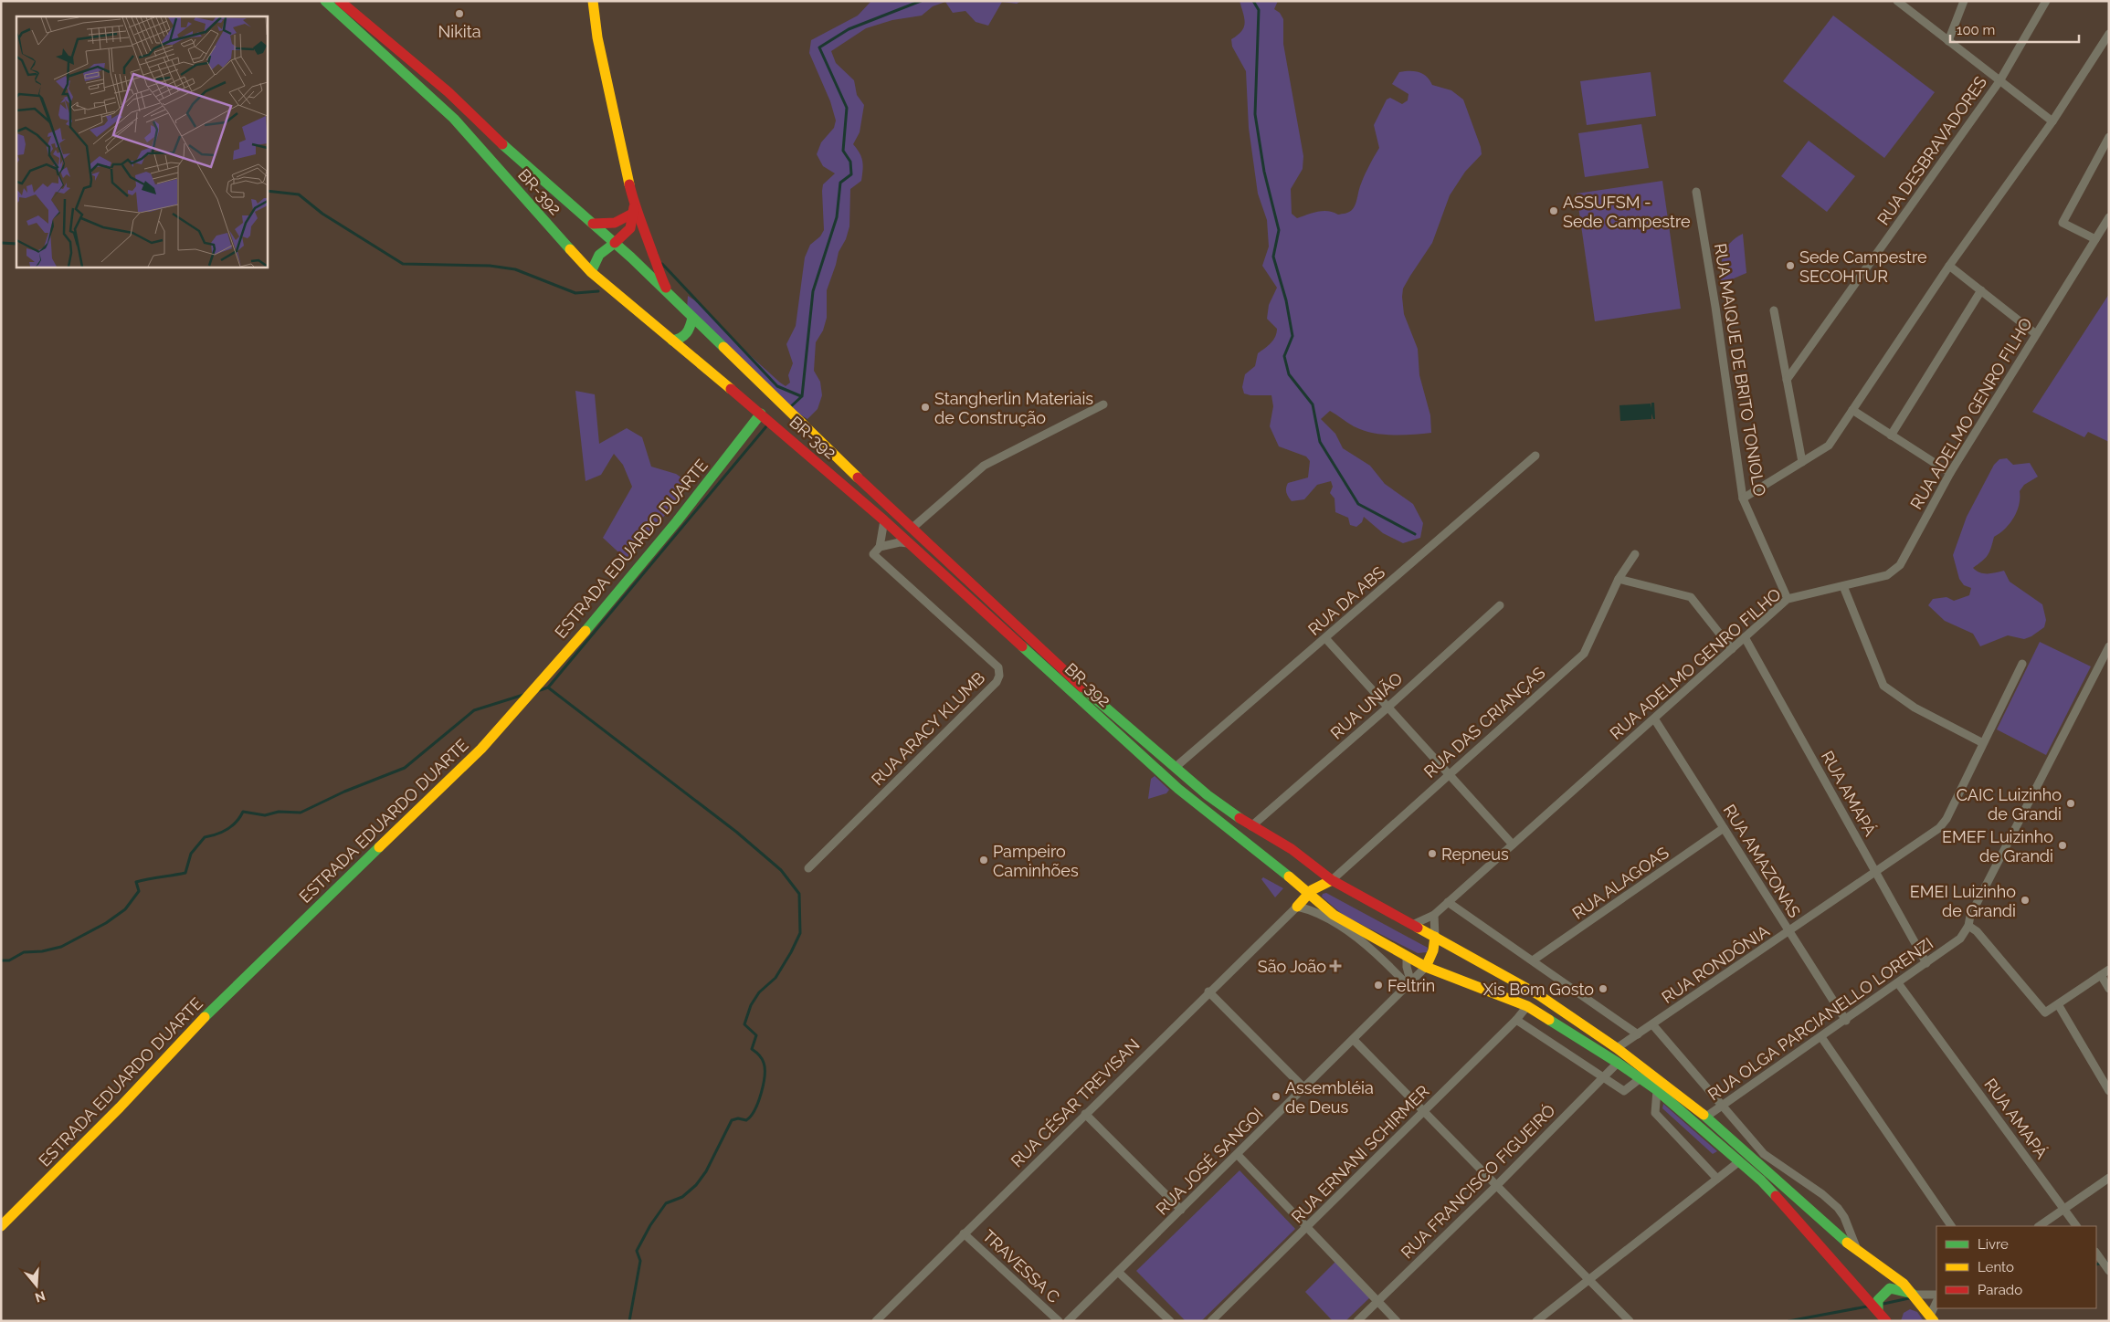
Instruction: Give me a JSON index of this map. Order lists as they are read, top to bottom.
{
  "streets": {
    "main road": ["BR-392", "ESTRADA EDUARDO DUARTE"],
    "street": [
      "RUA DESBRAVADORES",
      "RUA MAIQUE DE BRITO TONIOLO",
      "RUA ADELMO GENRO FILHO",
      "RUA DA ABS",
      "RUA UNIÃO",
      "RUA DAS CRIANÇAS",
      "RUA ARACY KLUMB",
      "RUA AMAPÁ",
      "RUA AMAZONAS",
      "RUA ALAGOAS",
      "RUA RONDÔNIA",
      "RUA OLGA PARCIANELLO LORENZI",
      "RUA CÉSAR TREVISAN",
      "RUA ERNANI SCHIRMER",
      "RUA JOSÉ SANGOI",
      "RUA FRANCISCO FIGUEIRÓ",
      "TRAVESSA C"
    ]
  },
  "crossings": [
    ["BR-392", "RUA ADELMO GENRO FILHO"],
    ["BR-392", "ESTRADA EDUARDO DUARTE"],
    ["BR-392", "RUA DA ABS"],
    ["BR-392", "RUA UNIÃO"],
    ["BR-392", "RUA DAS CRIANÇAS"],
    ["BR-392", "RUA RONDÔNIA"],
    ["BR-392", "RUA OLGA PARCIANELLO LORENZI"],
    ["BR-392", "RUA ERNANI SCHIRMER"],
    ["BR-392", "RUA JOSÉ SANGOI"],
    ["BR-392", "RUA FRANCISCO FIGUEIRÓ"],
    ["RUA MAIQUE DE BRITO TONIOLO", "RUA ADELMO GENRO FILHO"],
    ["RUA ADELMO GENRO FILHO", "RUA AMAPÁ"],
    ["RUA ADELMO GENRO FILHO", "RUA AMAZONAS"],
    ["RUA AMAPÁ", "RUA RONDÔNIA"],
    ["RUA AMAPÁ", "RUA OLGA PARCIANELLO LORENZI"],
    ["RUA AMAZONAS", "RUA ALAGOAS"],
    ["RUA AMAZONAS", "RUA RONDÔNIA"],
    ["RUA AMAZONAS", "RUA OLGA PARCIANELLO LORENZI"],
    ["RUA CÉSAR TREVISAN", "TRAVESSA C"]
  ],
  "places": {
    "other": [
      "Nikita",
      "ASSUFSM - Sede Campestre",
      "Sede Campestre SECOHTUR",
      "Stangherlin Materiais de Construção",
      "CAIC Luizinho de Grandi",
      "EMEF Luizinho de Grandi",
      "Repneus",
      "Pampeiro Caminhões",
      "EMEI Luizinho de Grandi",
      "Feltrin",
      "Xis Bom Gosto",
      "Assembléia de Deus"
    ],
    "health": ["São João"]
  },
  "legend": ["Livre", "Lento", "Parado"],
  "scale_bar": "100 m",
  "north": "bottom"
}
